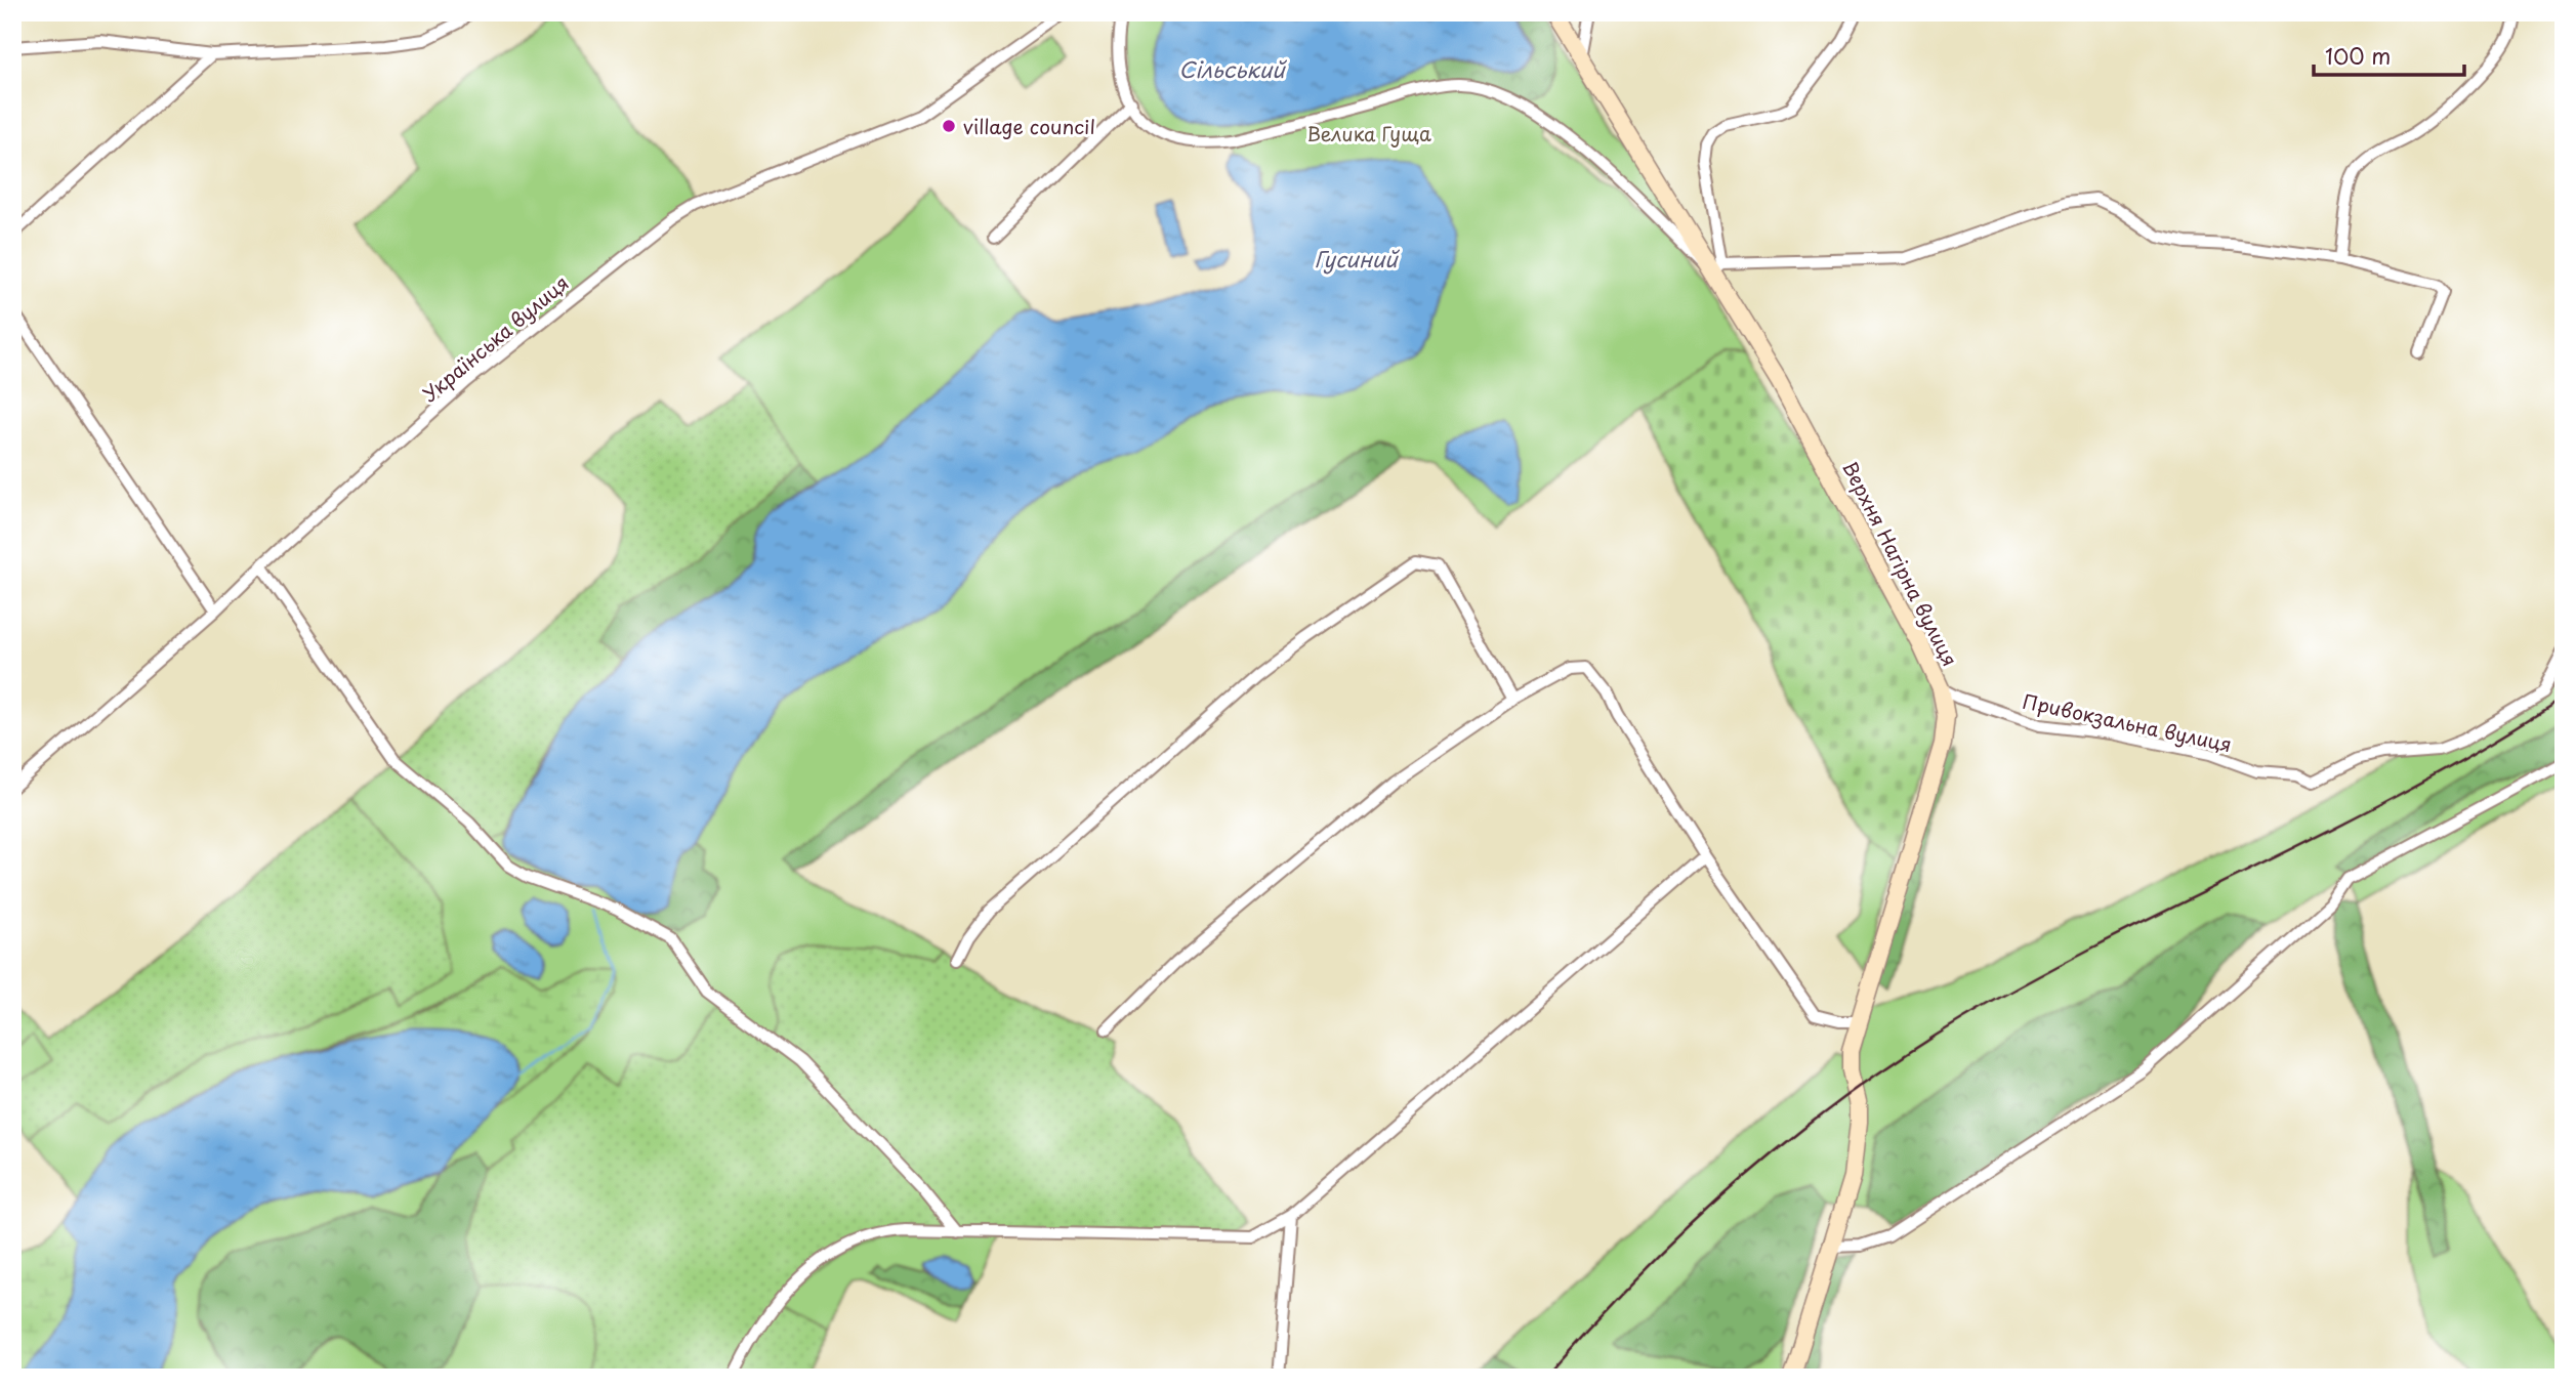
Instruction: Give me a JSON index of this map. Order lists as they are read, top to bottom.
{
  "streets": {
    "main road": ["Верхня Нагірна вулиця"],
    "street": ["Українська вулиця", "Привокзальна вулиця"]
  },
  "crossings": [
    ["Верхня Нагірна вулиця", "Привокзальна вулиця"]
  ],
  "water": ["Сільський", "Гусиний"],
  "parks": ["Велика Гуща"],
  "places": ["village council"],
  "scale_bar": "100 m"
}
